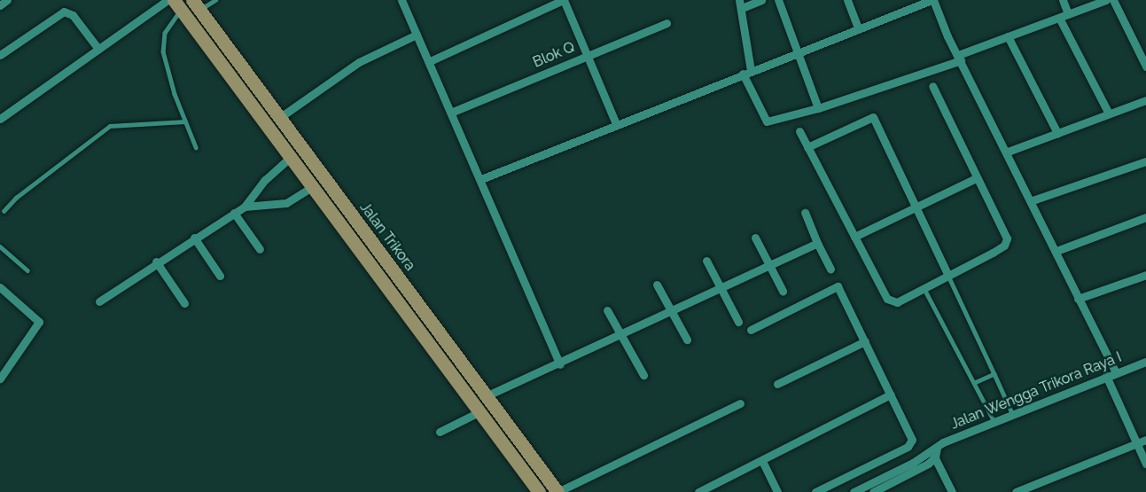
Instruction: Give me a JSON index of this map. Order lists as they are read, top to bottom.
{
  "streets": {
    "main road": ["Jalan Trikora"],
    "street": ["Blok Q", "Jalan Wengga Trikora Raya I"]
  }
}
